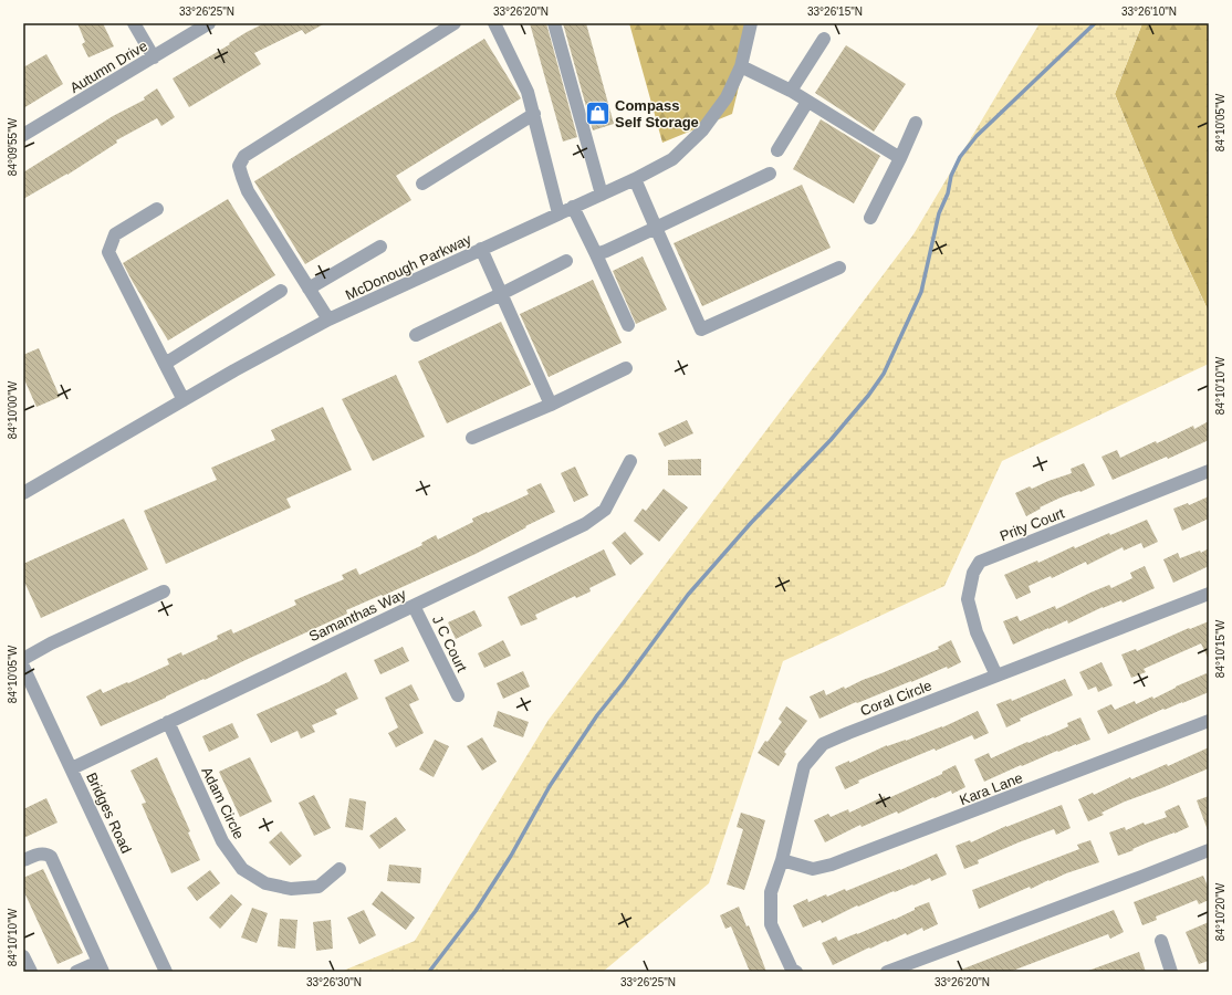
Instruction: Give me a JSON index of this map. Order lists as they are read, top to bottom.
{
  "streets": {
    "street": [
      "Autumn Drive",
      "McDonough Parkway",
      "Prity Court",
      "Samanthas Way",
      "J C Court",
      "Coral Circle",
      "Kara Lane",
      "Adam Circle",
      "Bridges Road"
    ]
  },
  "crossings": [
    ["Prity Court", "Coral Circle"],
    ["Samanthas Way", "J C Court"],
    ["Samanthas Way", "Adam Circle"],
    ["Samanthas Way", "Bridges Road"],
    ["Coral Circle", "Kara Lane"]
  ],
  "places": {
    "shop": ["Compass Self Storage"]
  },
  "coordinates": [
    "33°26'25\"N",
    "33°26'20\"N",
    "33°26'15\"N",
    "33°26'10\"N",
    "84°10'05\"W",
    "84°09'55\"W",
    "84°10'10\"W",
    "84°10'00\"W",
    "84°10'15\"W",
    "84°10'20\"W",
    "33°26'30\"N"
  ]
}
